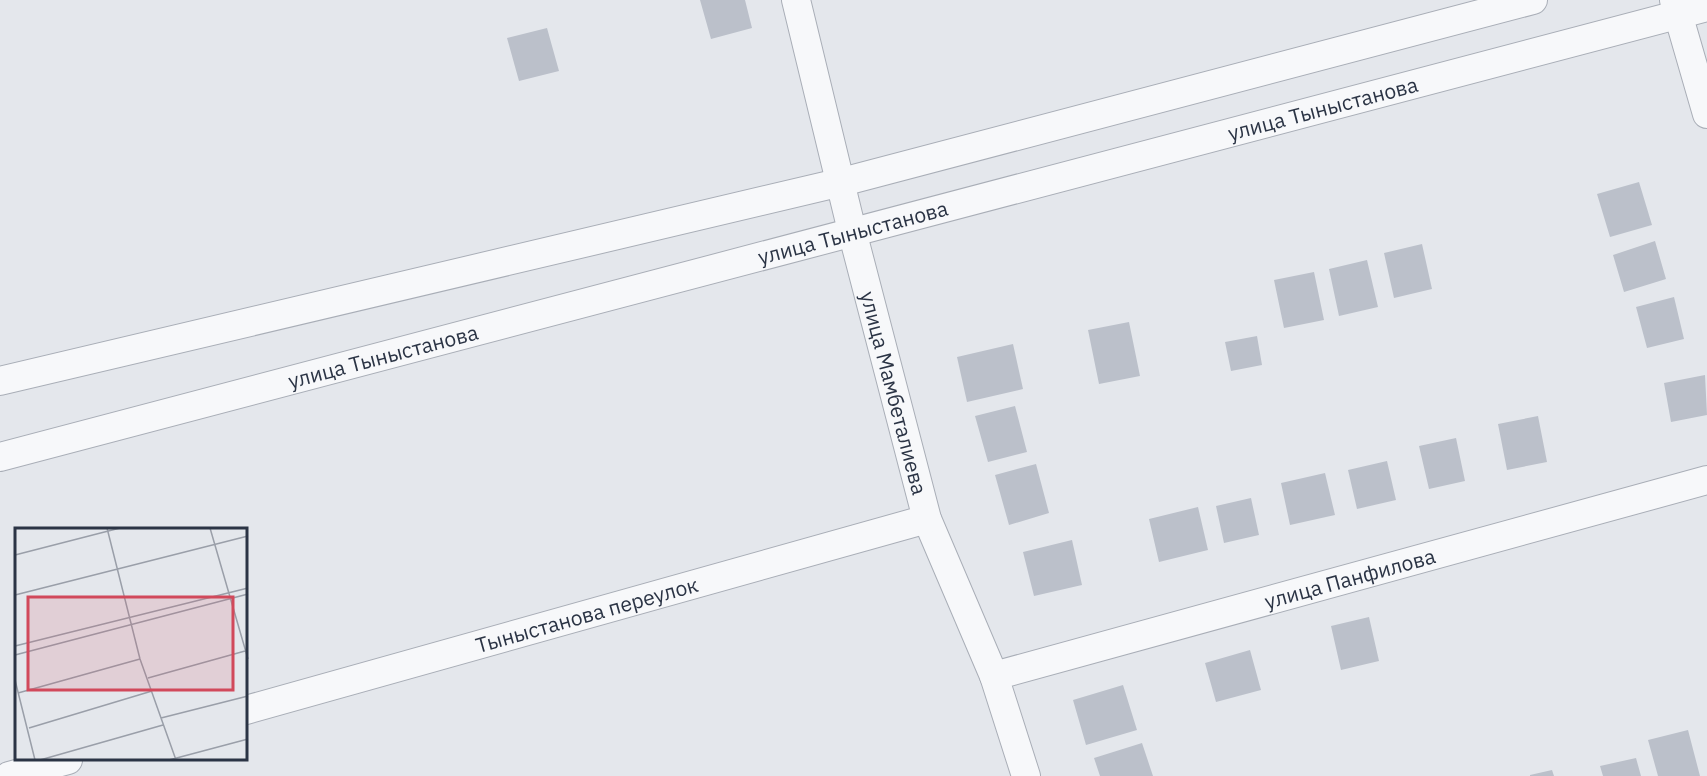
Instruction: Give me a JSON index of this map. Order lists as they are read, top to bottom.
{
  "streets": {
    "street": [
      "улица Тыныстанова",
      "улица Мамбеталиева",
      "улица Панфилова",
      "Тыныстанова переулок"
    ]
  },
  "crossings": [
    ["улица Тыныстанова", "улица Мамбеталиева"],
    ["улица Мамбеталиева", "улица Панфилова"],
    ["улица Мамбеталиева", "Тыныстанова переулок"]
  ]
}
